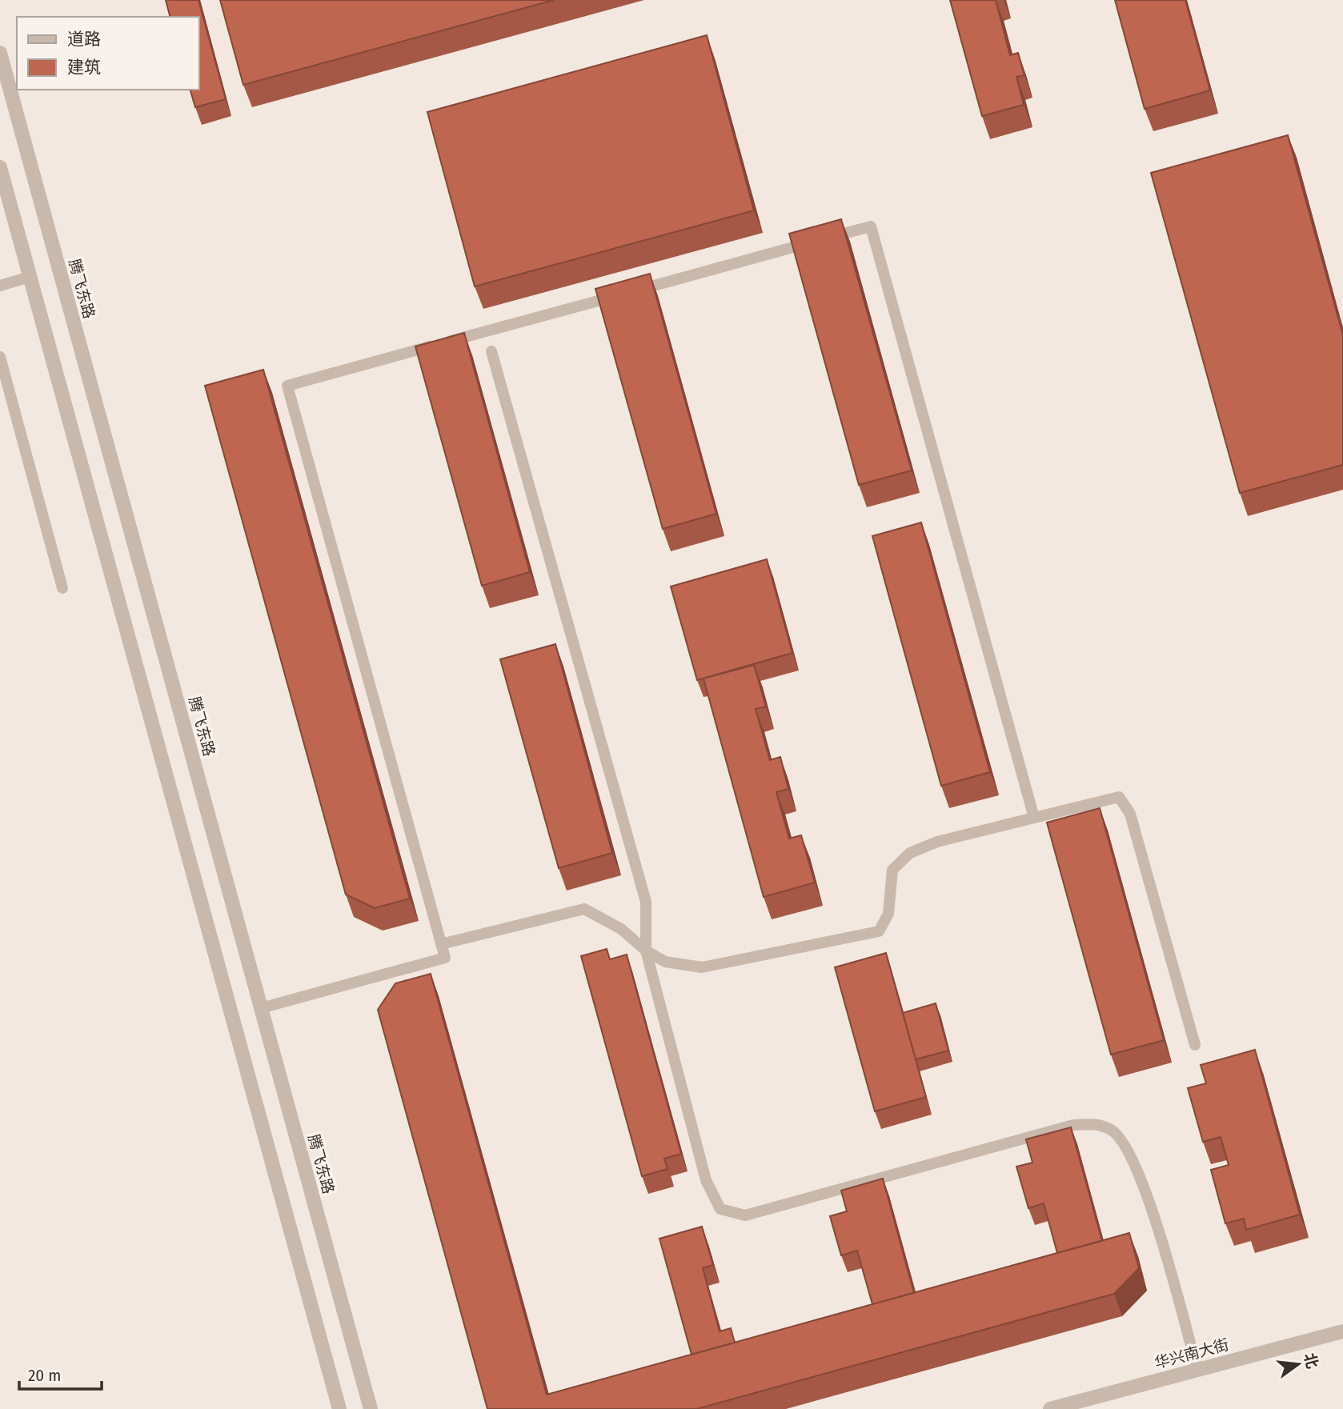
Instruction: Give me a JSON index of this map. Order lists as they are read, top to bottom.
{
  "streets": {
    "street": ["腾飞东路", "华兴南大街"]
  },
  "legend": ["道路", "建筑"],
  "scale_bar": "20 m",
  "north": "right"
}
